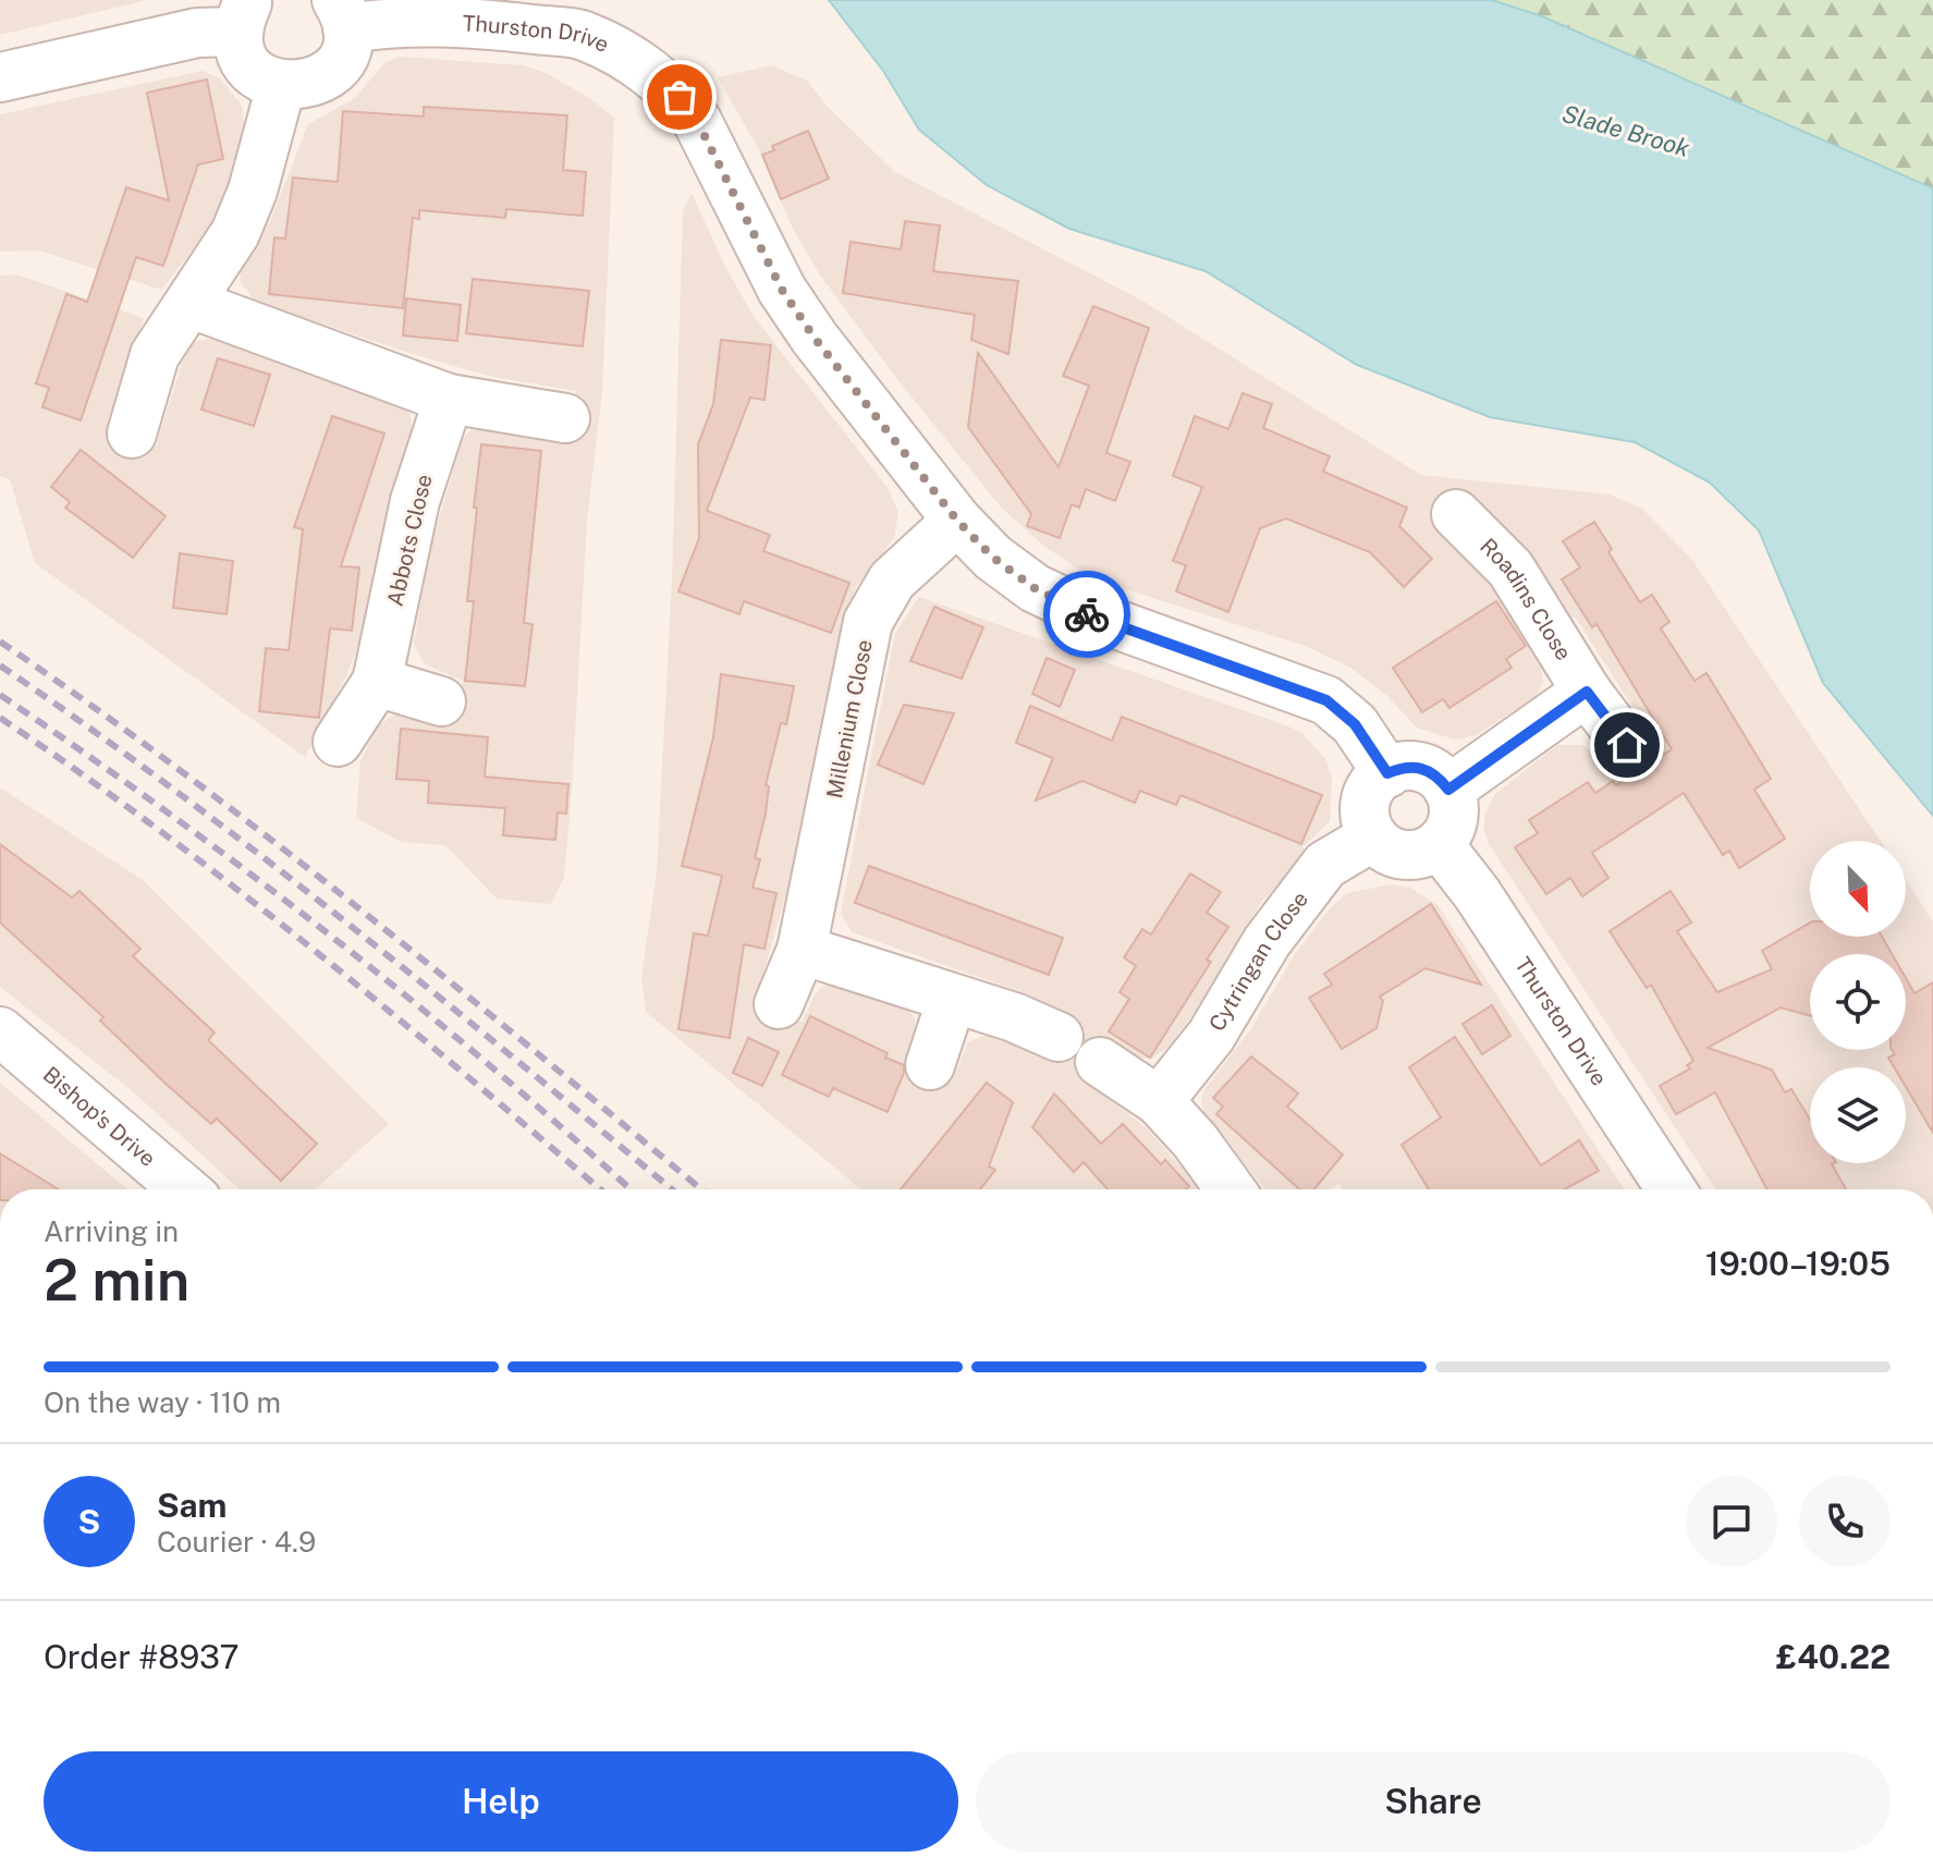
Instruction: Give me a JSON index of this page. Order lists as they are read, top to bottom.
{
  "streets": {
    "street": [
      "Thurston Drive",
      "Abbots Close",
      "Roadins Close",
      "Millenium Close",
      "Cytringan Close",
      "Bishop's Drive"
    ]
  },
  "crossings": [
    ["Thurston Drive", "Millenium Close"],
    ["Thurston Drive", "Cytringan Close"]
  ],
  "water": ["Slade Brook"],
  "north": "bottom right",
  "page": {
    "heading": ["2 min", "Arriving in", "19:00–19:05"],
    "panel": [
      "Sam",
      "Courier · 4.9",
      "Order #8937",
      "£40.22"
    ],
    "bar": "On the way · 110 m",
    "round": "S",
    "buttons": ["Help", "Share"]
  }
}
